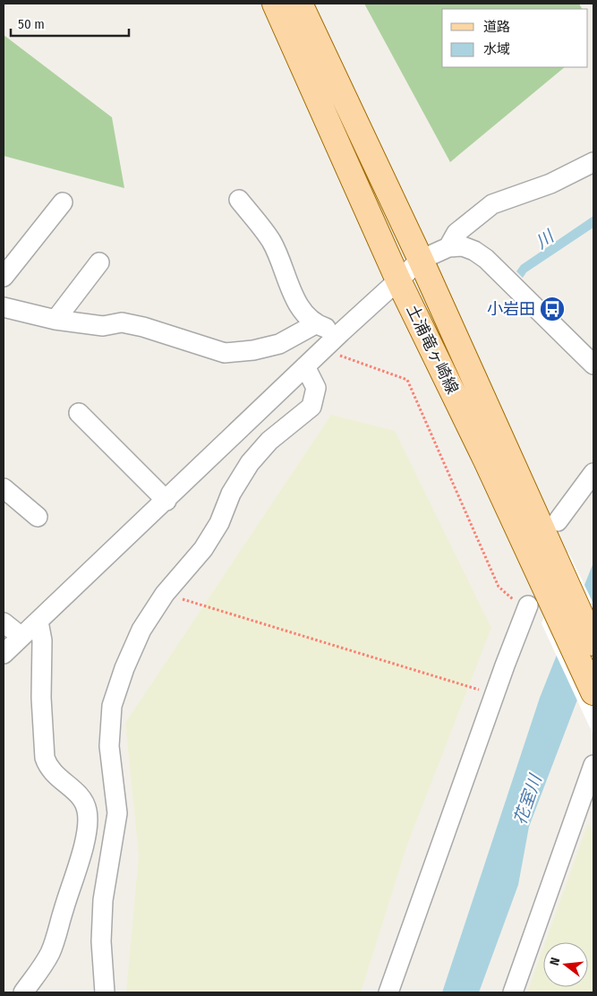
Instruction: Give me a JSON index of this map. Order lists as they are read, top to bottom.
{
  "streets": {
    "main road": ["土浦竜ヶ崎線"]
  },
  "water": ["川", "花室川"],
  "places": {
    "bus stop": ["小岩田"]
  },
  "legend": ["道路", "水域"],
  "scale_bar": "50 m",
  "north": "left"
}
